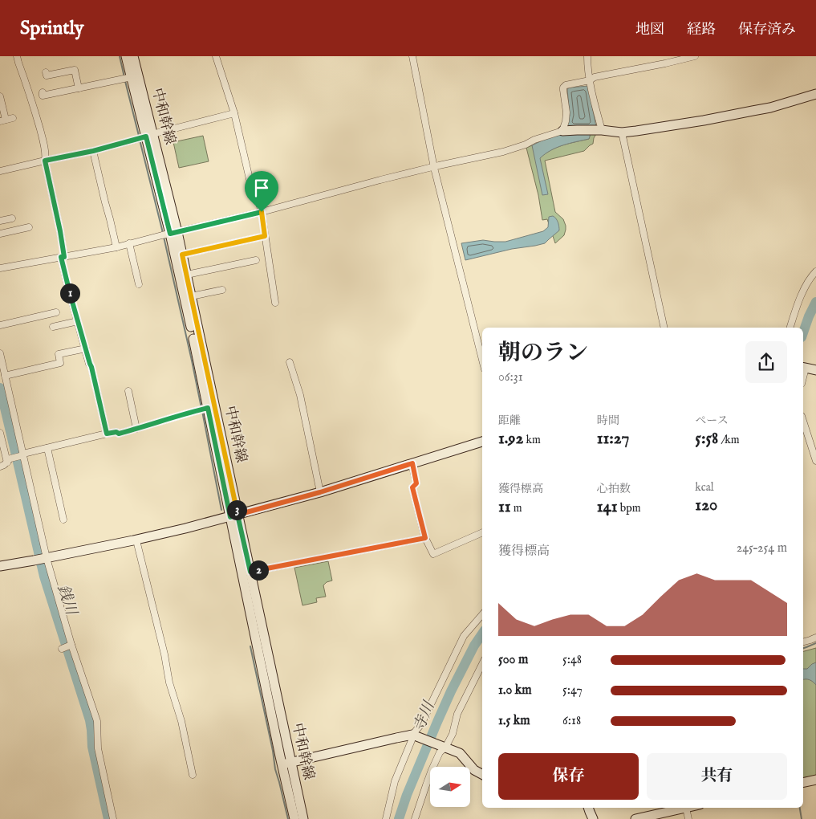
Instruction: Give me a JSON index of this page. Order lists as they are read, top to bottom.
{
  "streets": {
    "main road": ["中和幹線"]
  },
  "water": ["銭川", "寺川"],
  "north": "right",
  "page": {
    "header": "Sprintly",
    "nav": ["地図", "経路", "保存済み"],
    "pins": ["1", "3", "2"],
    "heading": ["朝のラン", "06:31"],
    "stats": [
      ["距離", "1.92 km"],
      ["時間", "11:27"],
      ["ペース", "5:58 /km"],
      ["獲得標高", "11 m"],
      ["心拍数", "141 bpm"],
      ["kcal", "120"]
    ],
    "chart": ["獲得標高", "245–254 m"],
    "list": [
      {
        "name": "500 m",
        "note": "5:48"
      },
      {
        "name": "1.0 km",
        "note": "5:47"
      },
      {
        "name": "1.5 km",
        "note": "6:18"
      }
    ],
    "buttons": ["保存", "共有"]
  }
}
